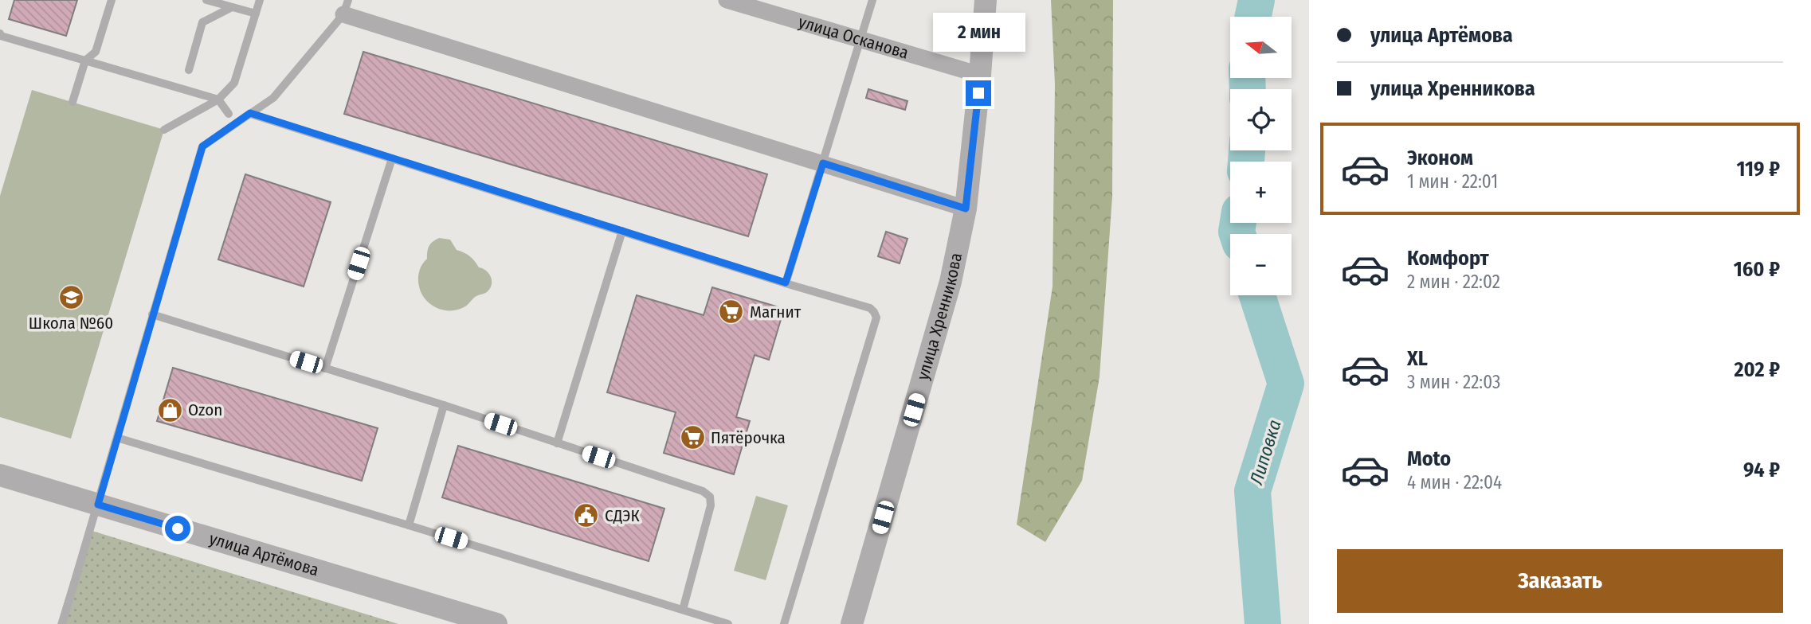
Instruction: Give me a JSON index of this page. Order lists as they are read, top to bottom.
{
  "streets": {
    "street": ["улица Осканова", "улица Хренникова", "улица Артёмова"]
  },
  "crossings": [
    ["улица Осканова", "улица Хренникова"]
  ],
  "water": ["Липовка"],
  "places": {
    "school or university": ["Школа №60"],
    "supermarket": ["Магнит", "Пятёрочка"],
    "shop": ["Ozon"],
    "public building": ["СДЭК"]
  },
  "north": "left",
  "page": {
    "banner": ["улица Артёмова", "улица Хренникова"],
    "bubble": "2 мин",
    "map_buttons": ["+", "−"],
    "list": [
      {
        "name": "Эконом",
        "note": "1 мин · 22:01",
        "value": "119 ₽"
      },
      {
        "name": "Комфорт",
        "note": "2 мин · 22:02",
        "value": "160 ₽"
      },
      {
        "name": "XL",
        "note": "3 мин · 22:03",
        "value": "202 ₽"
      },
      {
        "name": "Moto",
        "note": "4 мин · 22:04",
        "value": "94 ₽"
      }
    ],
    "buttons": "Заказать"
  }
}
